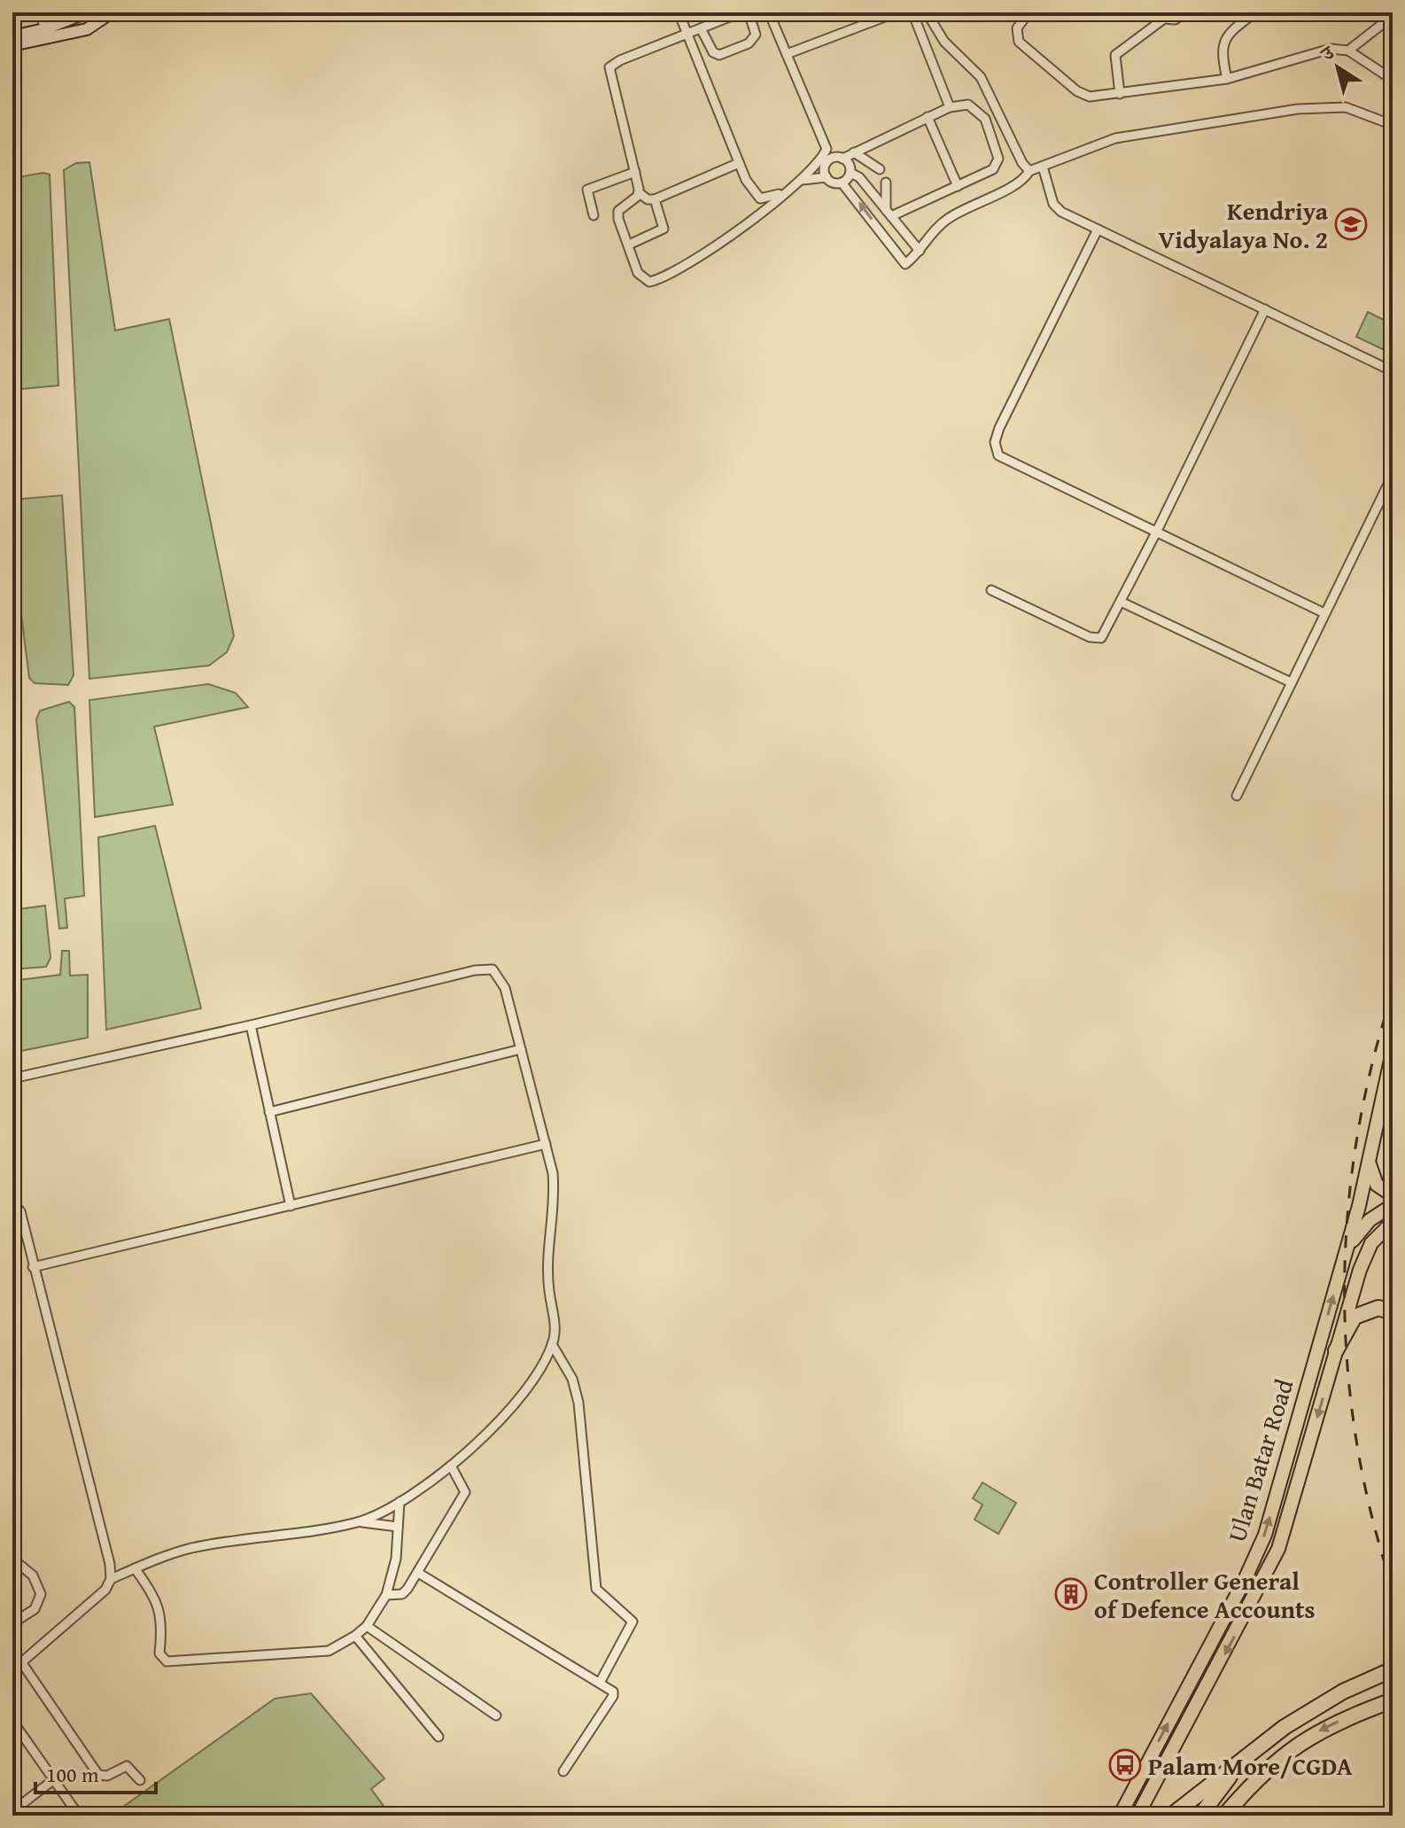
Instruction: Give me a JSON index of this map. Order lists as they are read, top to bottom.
{
  "streets": {
    "main road": ["Ulan Batar Road"]
  },
  "places": {
    "school or university": ["Kendriya Vidyalaya No. 2"],
    "building": ["Controller General of Defence Accounts"],
    "bus stop": ["Palam More/CGDA"]
  },
  "scale_bar": "100 m",
  "north": "top left"
}
